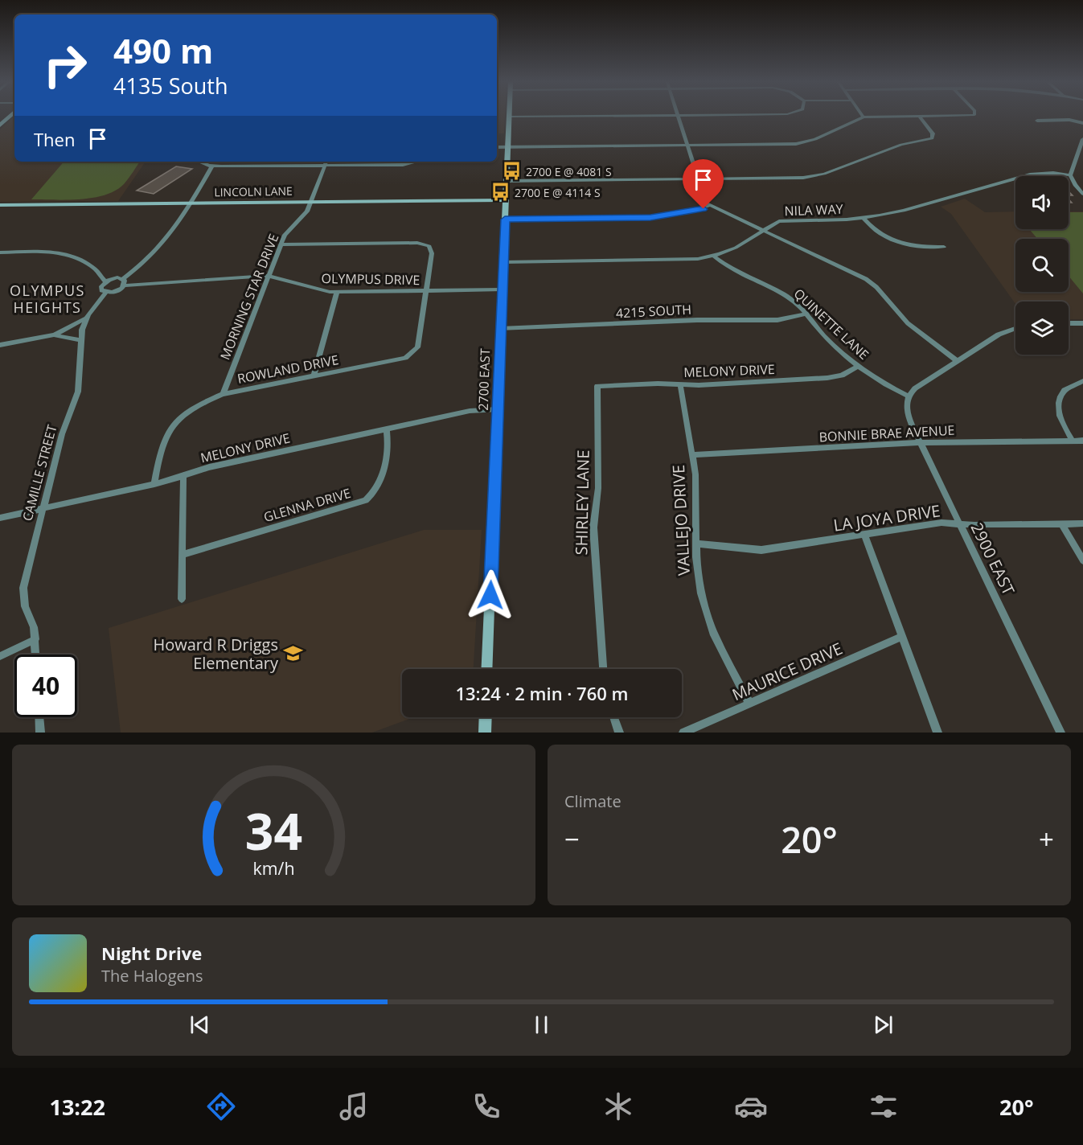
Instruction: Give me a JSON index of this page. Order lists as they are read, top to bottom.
{
  "streets": {
    "street": [
      "LINCOLN LANE",
      "NILA WAY",
      "OLYMPUS DRIVE",
      "MORNING STAR DRIVE",
      "4215 SOUTH",
      "QUINETTE LANE",
      "ROWLAND DRIVE",
      "MELONY DRIVE",
      "2700 EAST",
      "BONNIE BRAE AVENUE",
      "CAMILLE STREET",
      "SHIRLEY LANE",
      "GLENNA DRIVE",
      "LA JOYA DRIVE",
      "VALLEJO DRIVE",
      "2900 EAST",
      "MAURICE DRIVE"
    ]
  },
  "crossings": [
    ["LINCOLN LANE", "MORNING STAR DRIVE"],
    ["LINCOLN LANE", "2700 EAST"],
    ["NILA WAY", "QUINETTE LANE"],
    ["NILA WAY", "2700 EAST"],
    ["OLYMPUS DRIVE", "MORNING STAR DRIVE"],
    ["OLYMPUS DRIVE", "ROWLAND DRIVE"],
    ["OLYMPUS DRIVE", "2700 EAST"],
    ["MORNING STAR DRIVE", "ROWLAND DRIVE"],
    ["4215 SOUTH", "QUINETTE LANE"],
    ["4215 SOUTH", "2700 EAST"],
    ["QUINETTE LANE", "MELONY DRIVE"],
    ["QUINETTE LANE", "2900 EAST"],
    ["ROWLAND DRIVE", "MELONY DRIVE"],
    ["MELONY DRIVE", "2700 EAST"],
    ["MELONY DRIVE", "CAMILLE STREET"],
    ["MELONY DRIVE", "SHIRLEY LANE"],
    ["MELONY DRIVE", "GLENNA DRIVE"],
    ["MELONY DRIVE", "VALLEJO DRIVE"],
    ["BONNIE BRAE AVENUE", "VALLEJO DRIVE"],
    ["BONNIE BRAE AVENUE", "2900 EAST"],
    ["LA JOYA DRIVE", "VALLEJO DRIVE"],
    ["LA JOYA DRIVE", "2900 EAST"],
    ["VALLEJO DRIVE", "MAURICE DRIVE"]
  ],
  "districts": ["OLYMPUS HEIGHTS"],
  "places": {
    "bus stop": ["2700 E @ 4081 S", "2700 E @ 4114 S"],
    "school or university": ["Howard R Driggs Elementary"]
  },
  "page": {
    "turn": ["490 m", "4135 South"],
    "then": "Then",
    "limit": "40",
    "trip": "13:24 · 2 min · 760 m",
    "tile": "Climate",
    "heat": ["−", "20°", "+"],
    "song": ["Night Drive", "The Halogens"],
    "tabs": ["13:22", "20°"],
    "gauge": ["34", "km/h"]
  }
}
